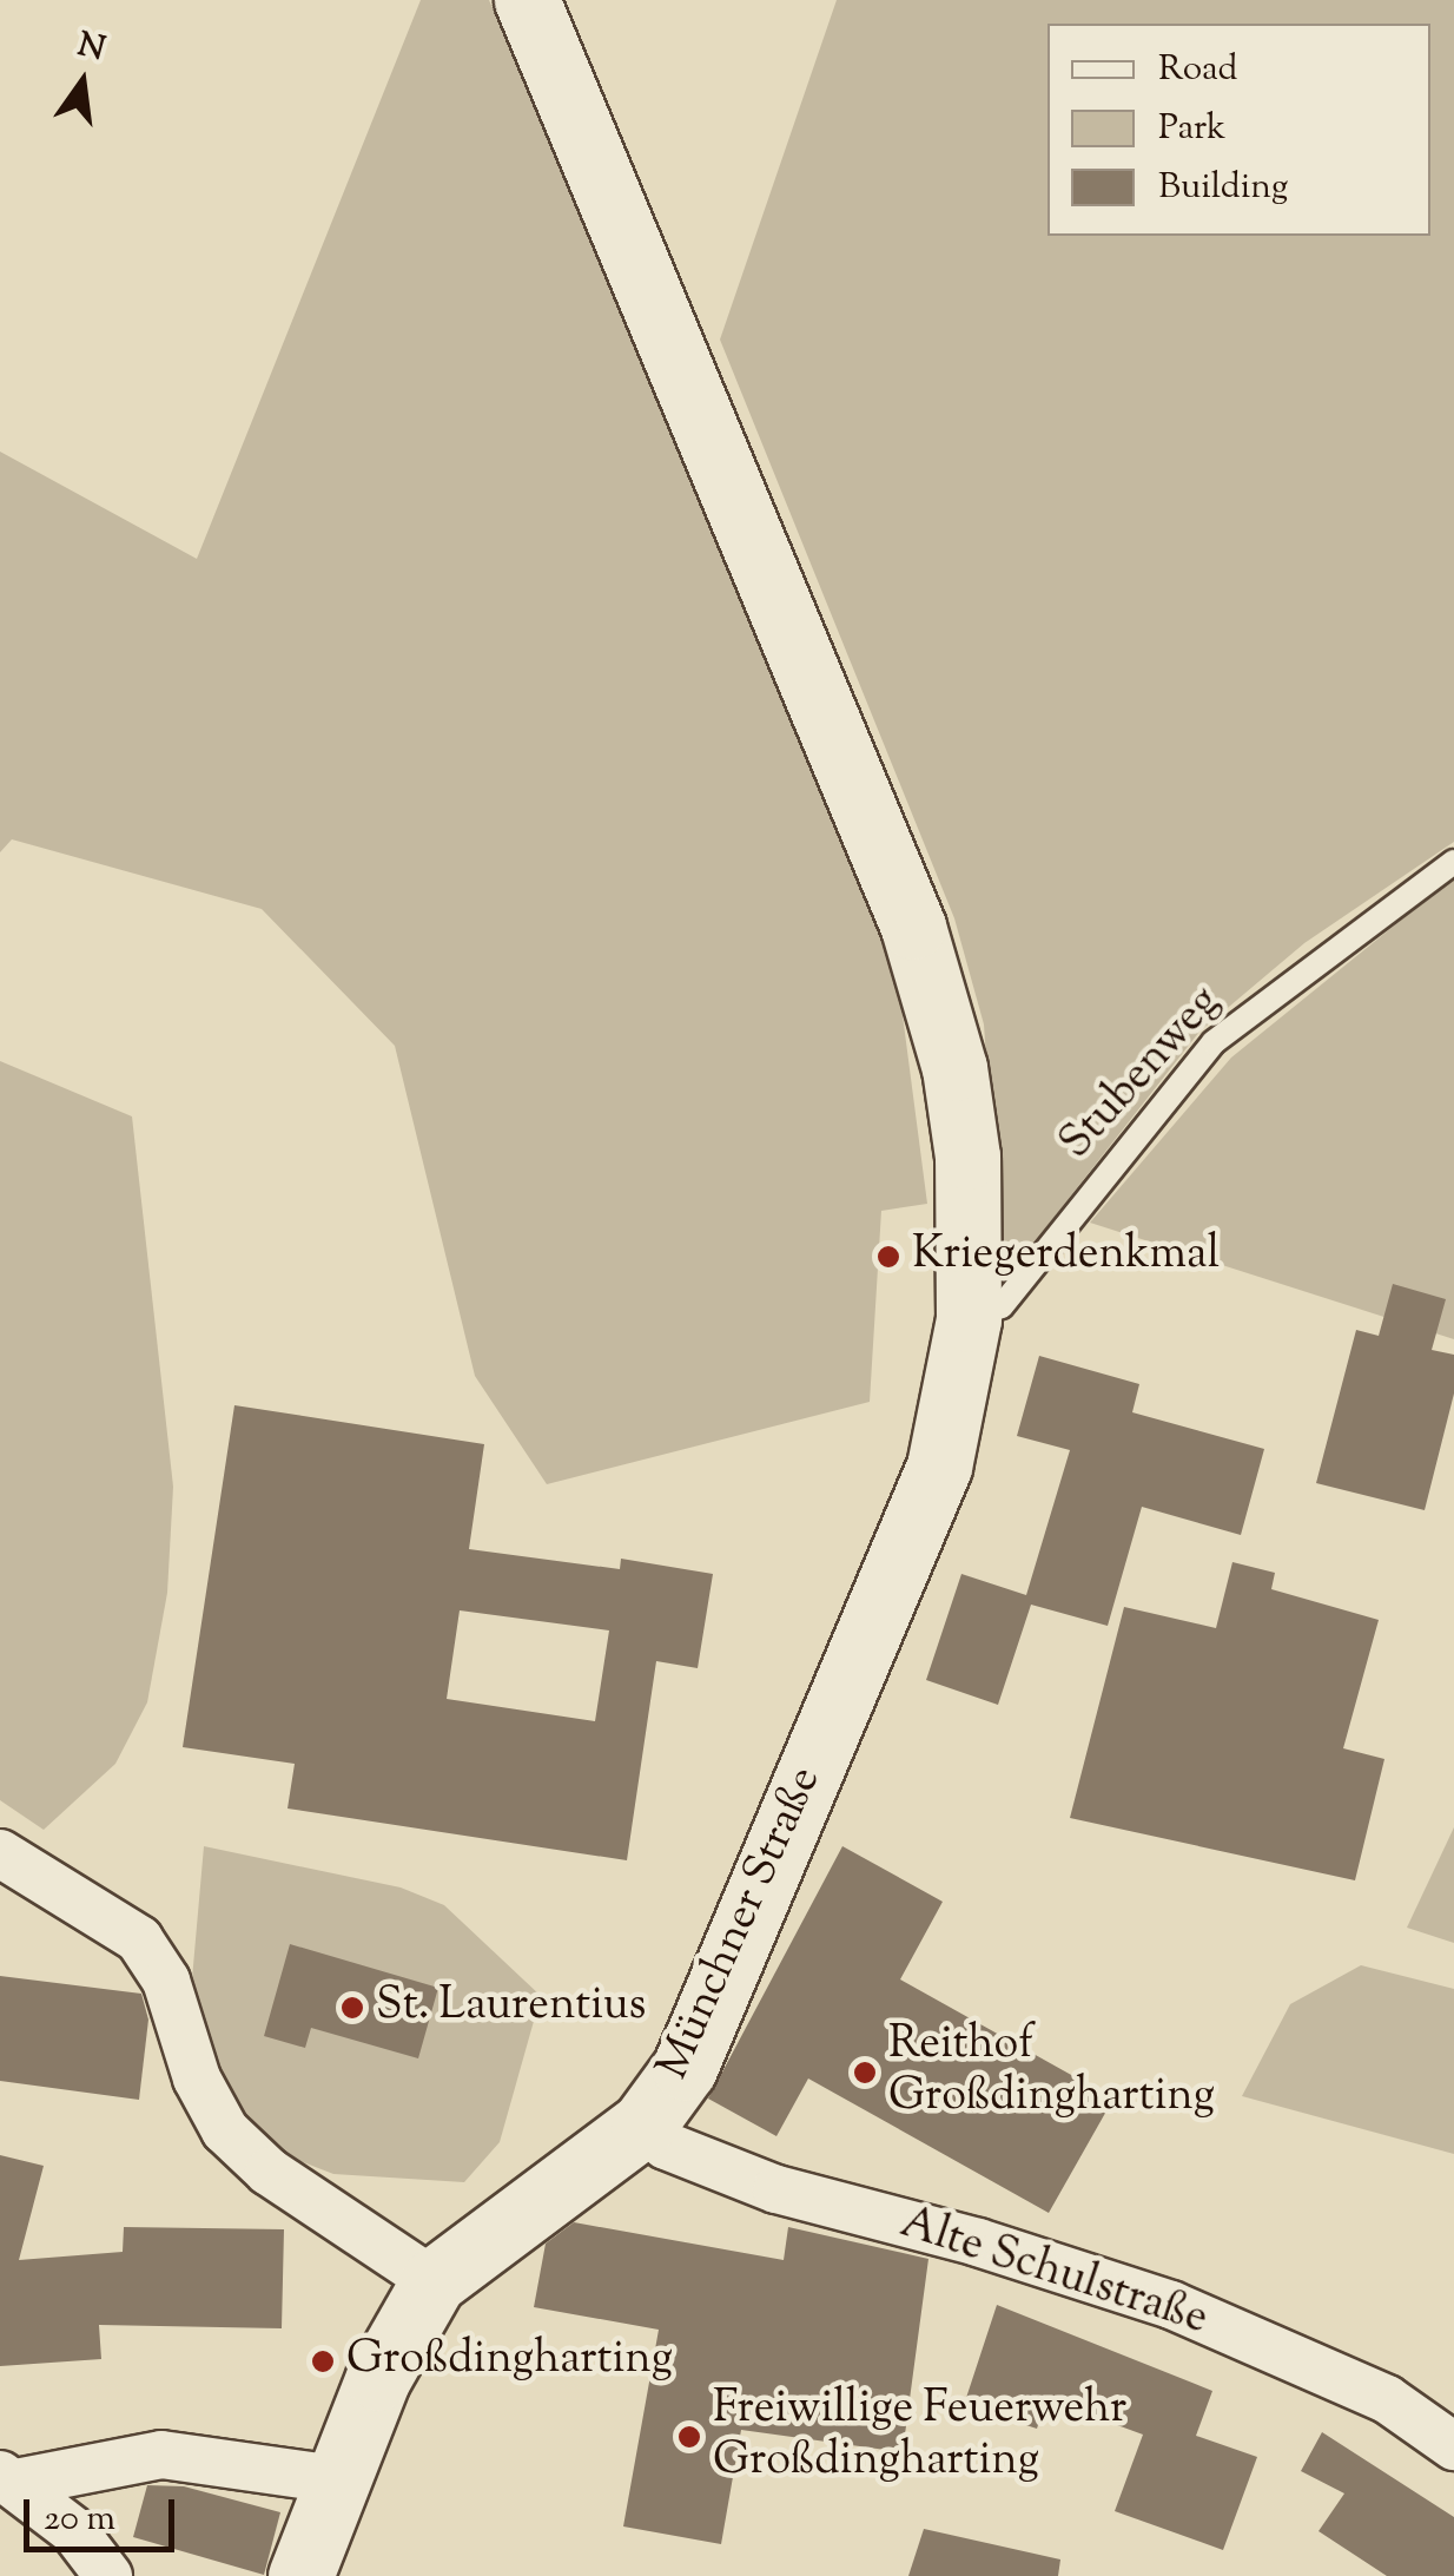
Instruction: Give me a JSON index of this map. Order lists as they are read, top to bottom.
{
  "streets": {
    "street": ["Münchner Straße", "Alte Schulstraße"],
    "lane": ["Stubenweg"]
  },
  "crossings": [
    ["Stubenweg", "Münchner Straße"],
    ["Münchner Straße", "Alte Schulstraße"]
  ],
  "places": [
    "Kriegerdenkmal",
    "St. Laurentius",
    "Reithof Großdingharting",
    "Großdingharting",
    "Freiwillige Feuerwehr Großdingharting"
  ],
  "legend": ["Road", "Park", "Building"],
  "scale_bar": "20 m",
  "north": "top"
}
